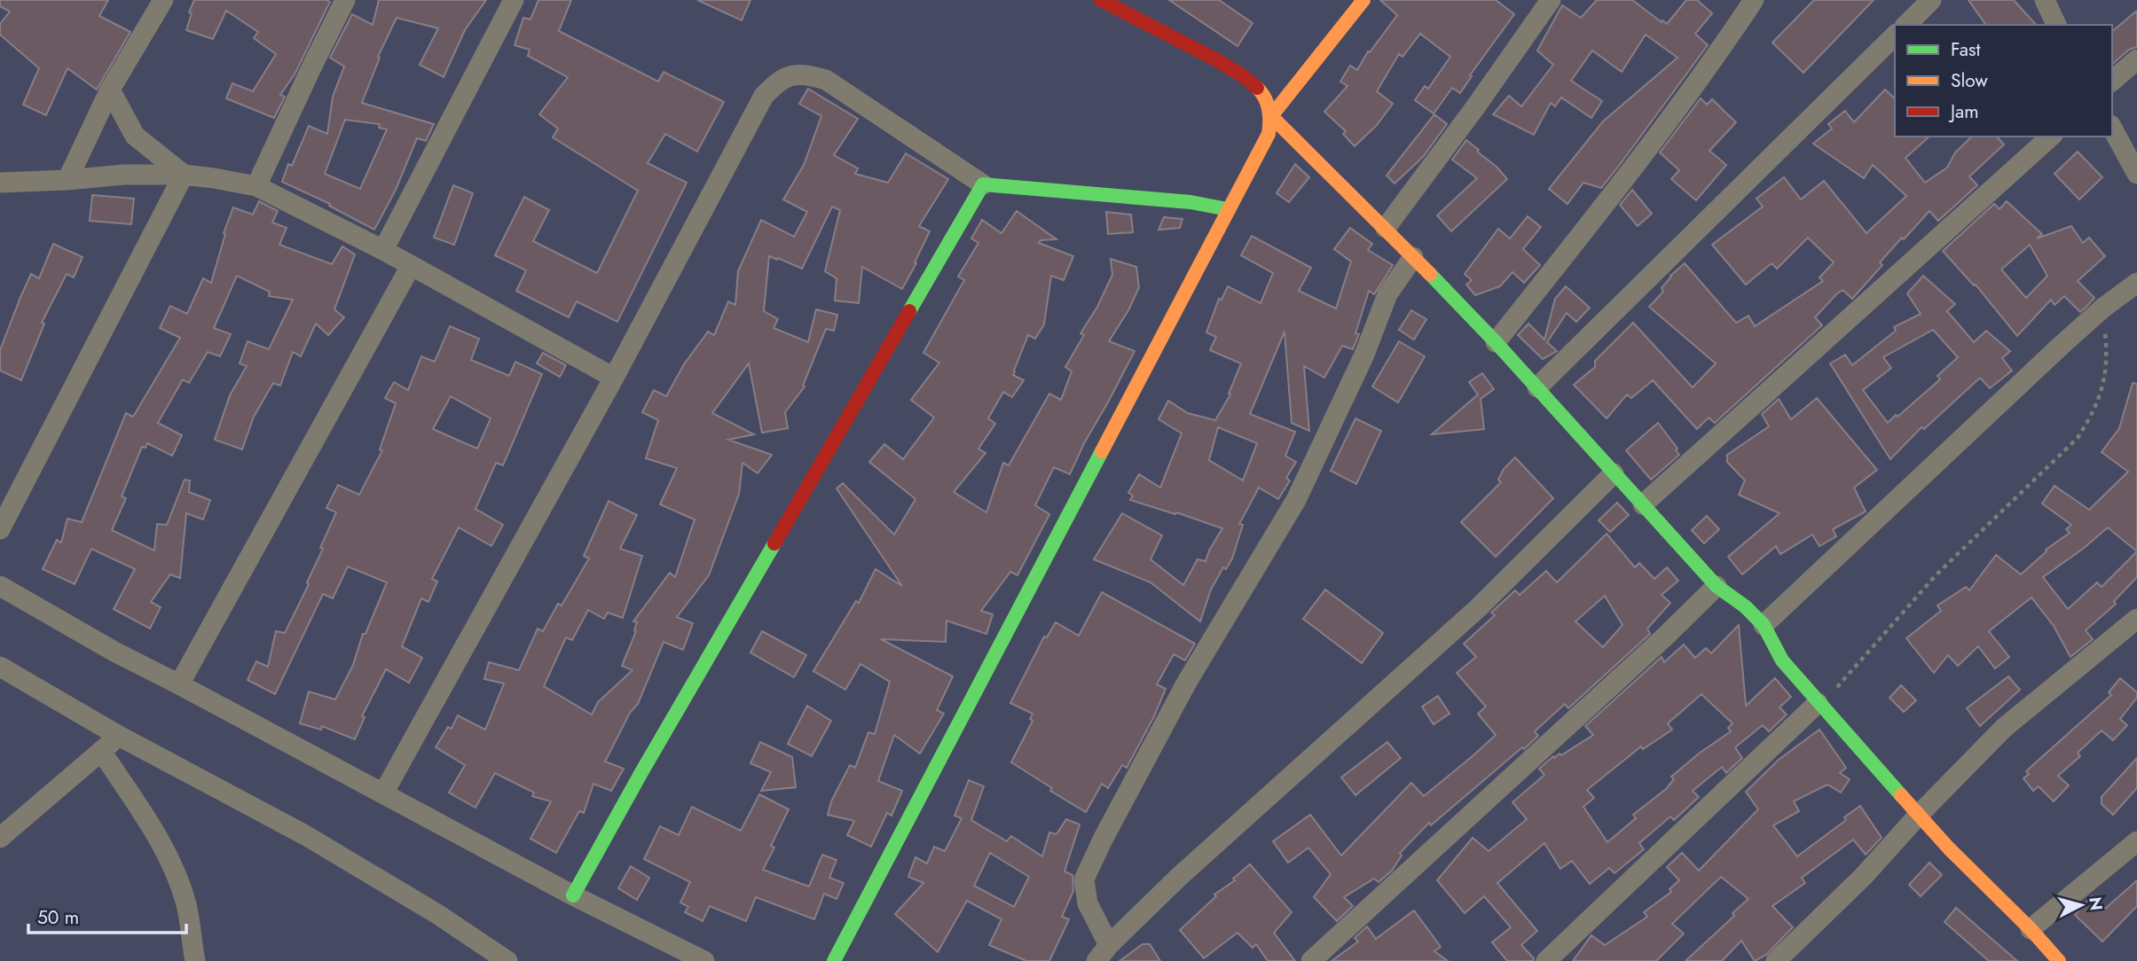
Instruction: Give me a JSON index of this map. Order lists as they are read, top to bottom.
{
  "legend": ["Fast", "Slow", "Jam"],
  "scale_bar": "50 m",
  "north": "right"
}
